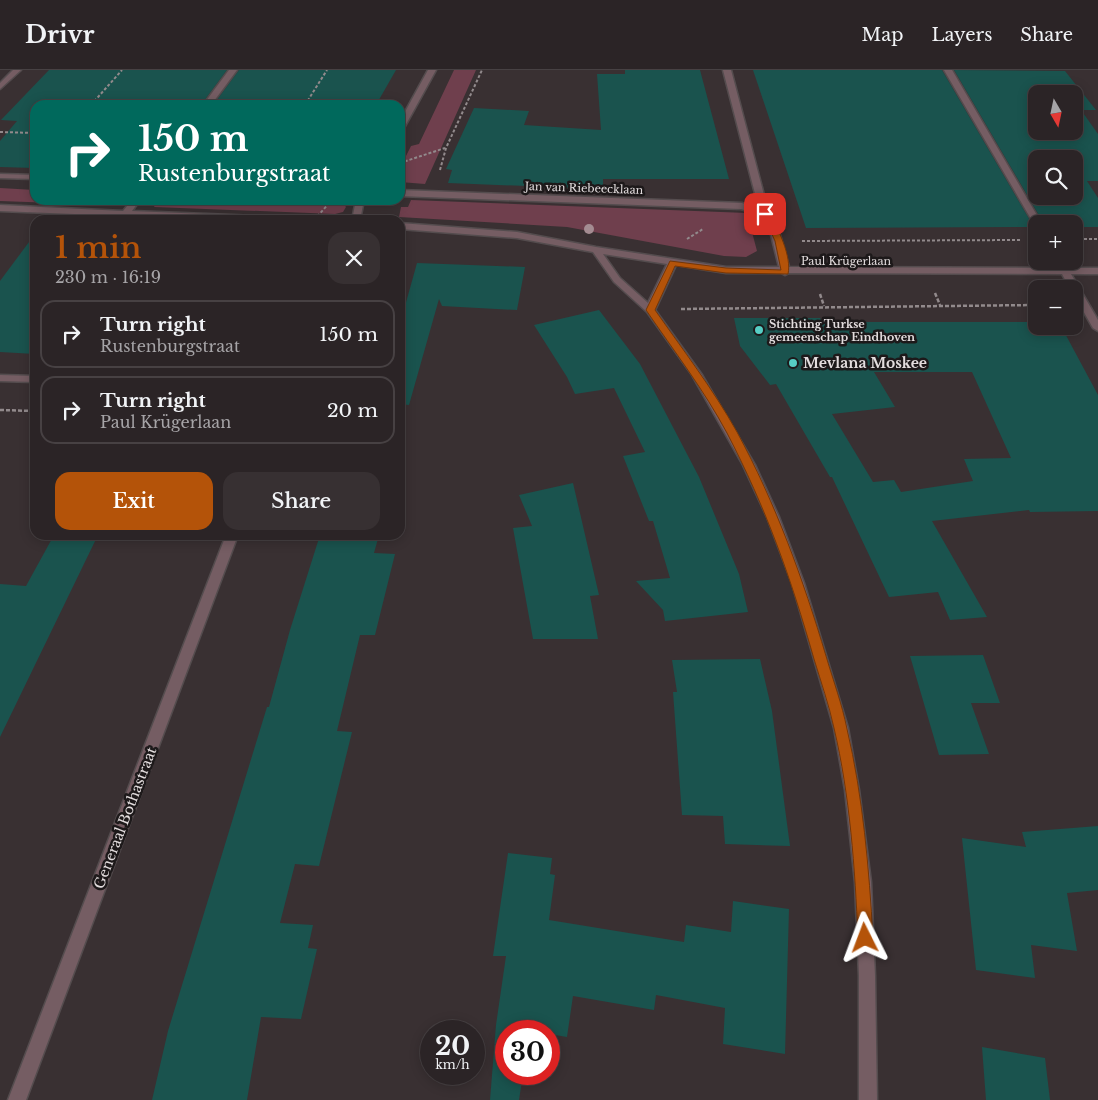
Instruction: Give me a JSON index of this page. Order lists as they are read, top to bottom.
{
  "streets": {
    "street": ["Jan van Riebeecklaan", "Paul Krügerlaan", "Generaal Bothastraat"]
  },
  "places": ["Stichting Turkse gemeenschap Eindhoven", "Mevlana Moskee"],
  "north": "bottom",
  "page": {
    "header": "Drivr",
    "nav": ["Map", "Layers", "Share"],
    "map_buttons": ["+", "−"],
    "turn": ["150 m", "Rustenburgstraat"],
    "heading": ["1 min", "230 m · 16:19"],
    "list": [
      {
        "name": "Turn right",
        "note": "Rustenburgstraat",
        "value": "150 m"
      },
      {
        "name": "Turn right",
        "note": "Paul Krügerlaan",
        "value": "20 m"
      }
    ],
    "buttons": ["Exit", "Share"],
    "speed": "20 km/h",
    "limit": "30"
  }
}
